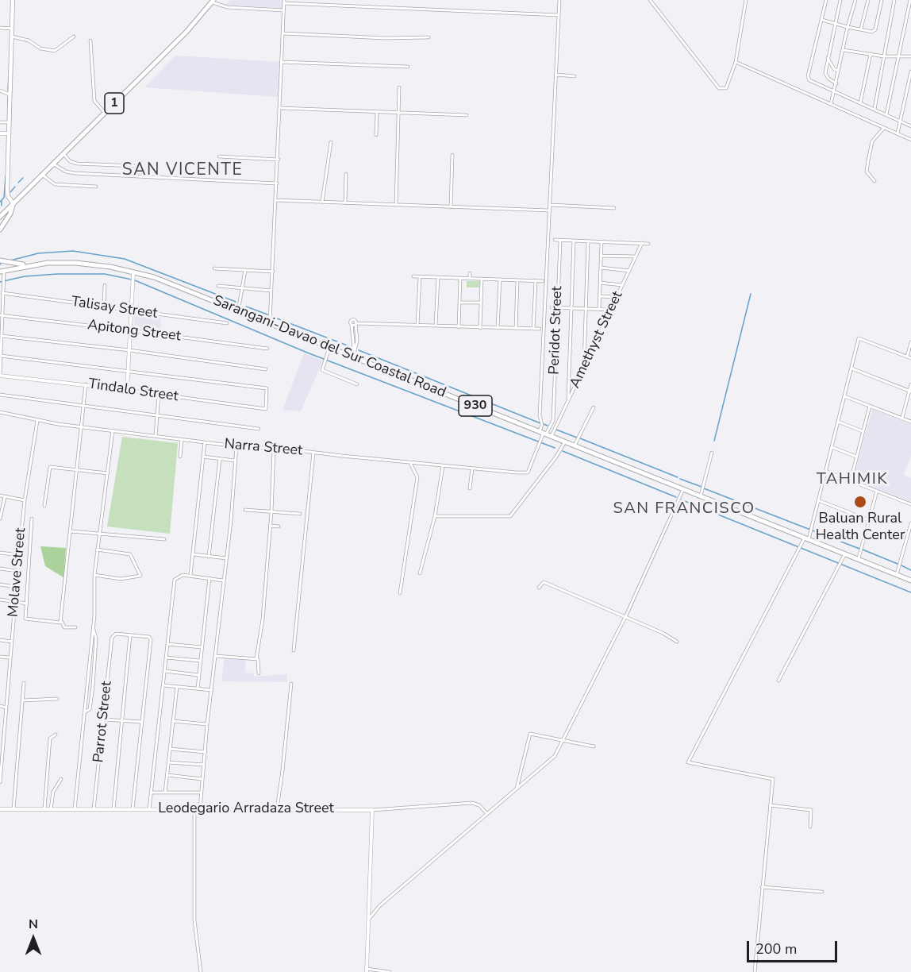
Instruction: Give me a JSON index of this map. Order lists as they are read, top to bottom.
{
  "streets": {
    "main road": ["1", "Sarangani-Davao del Sur Coastal Road", "930"],
    "street": [
      "Talisay Street",
      "Peridot Street",
      "Apitong Street",
      "Amethyst Street",
      "Tindalo Street",
      "Narra Street",
      "Molave Street",
      "Parrot Street",
      "Leodegario Arradaza Street"
    ]
  },
  "crossings": [
    ["Amethyst Street", "Sarangani-Davao del Sur Coastal Road"],
    ["Sarangani-Davao del Sur Coastal Road", "Narra Street"],
    ["Narra Street", "Molave Street"],
    ["Parrot Street", "Leodegario Arradaza Street"]
  ],
  "districts": ["SAN VICENTE", "TAHIMIK", "SAN FRANCISCO"],
  "places": ["Baluan Rural Health Center"],
  "scale_bar": "200 m",
  "north": "top"
}
